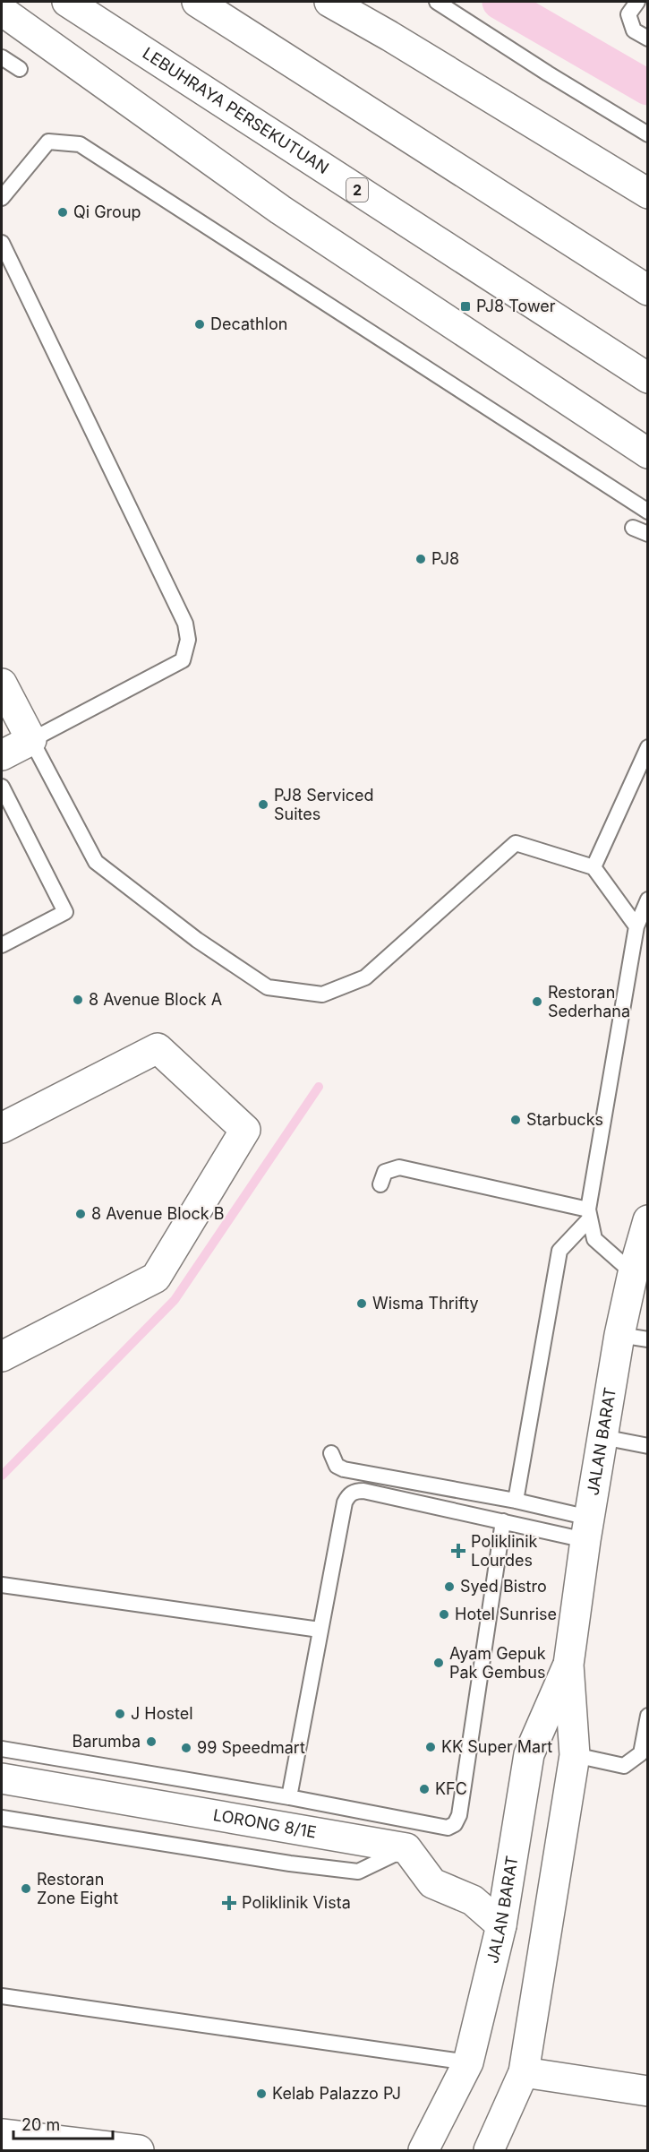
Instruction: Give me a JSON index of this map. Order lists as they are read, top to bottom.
{
  "streets": {
    "main road": [
      "LEBUHRAYA PERSEKUTUAN",
      "2",
      "JALAN BARAT",
      "LORONG 8/1E"
    ]
  },
  "places": {
    "other": [
      "Qi Group",
      "Decathlon",
      "PJ8",
      "PJ8 Serviced Suites",
      "8 Avenue Block A",
      "Restoran Sederhana",
      "Starbucks",
      "8 Avenue Block B",
      "Wisma Thrifty",
      "Syed Bistro",
      "Hotel Sunrise",
      "Ayam Gepuk Pak Gembus",
      "J Hostel",
      "Barumba",
      "KK Super Mart",
      "99 Speedmart",
      "KFC",
      "Restoran Zone Eight",
      "Kelab Palazzo PJ"
    ],
    "transit": ["PJ8 Tower"],
    "health": ["Poliklinik Lourdes", "Poliklinik Vista"]
  },
  "scale_bar": "20 m"
}
